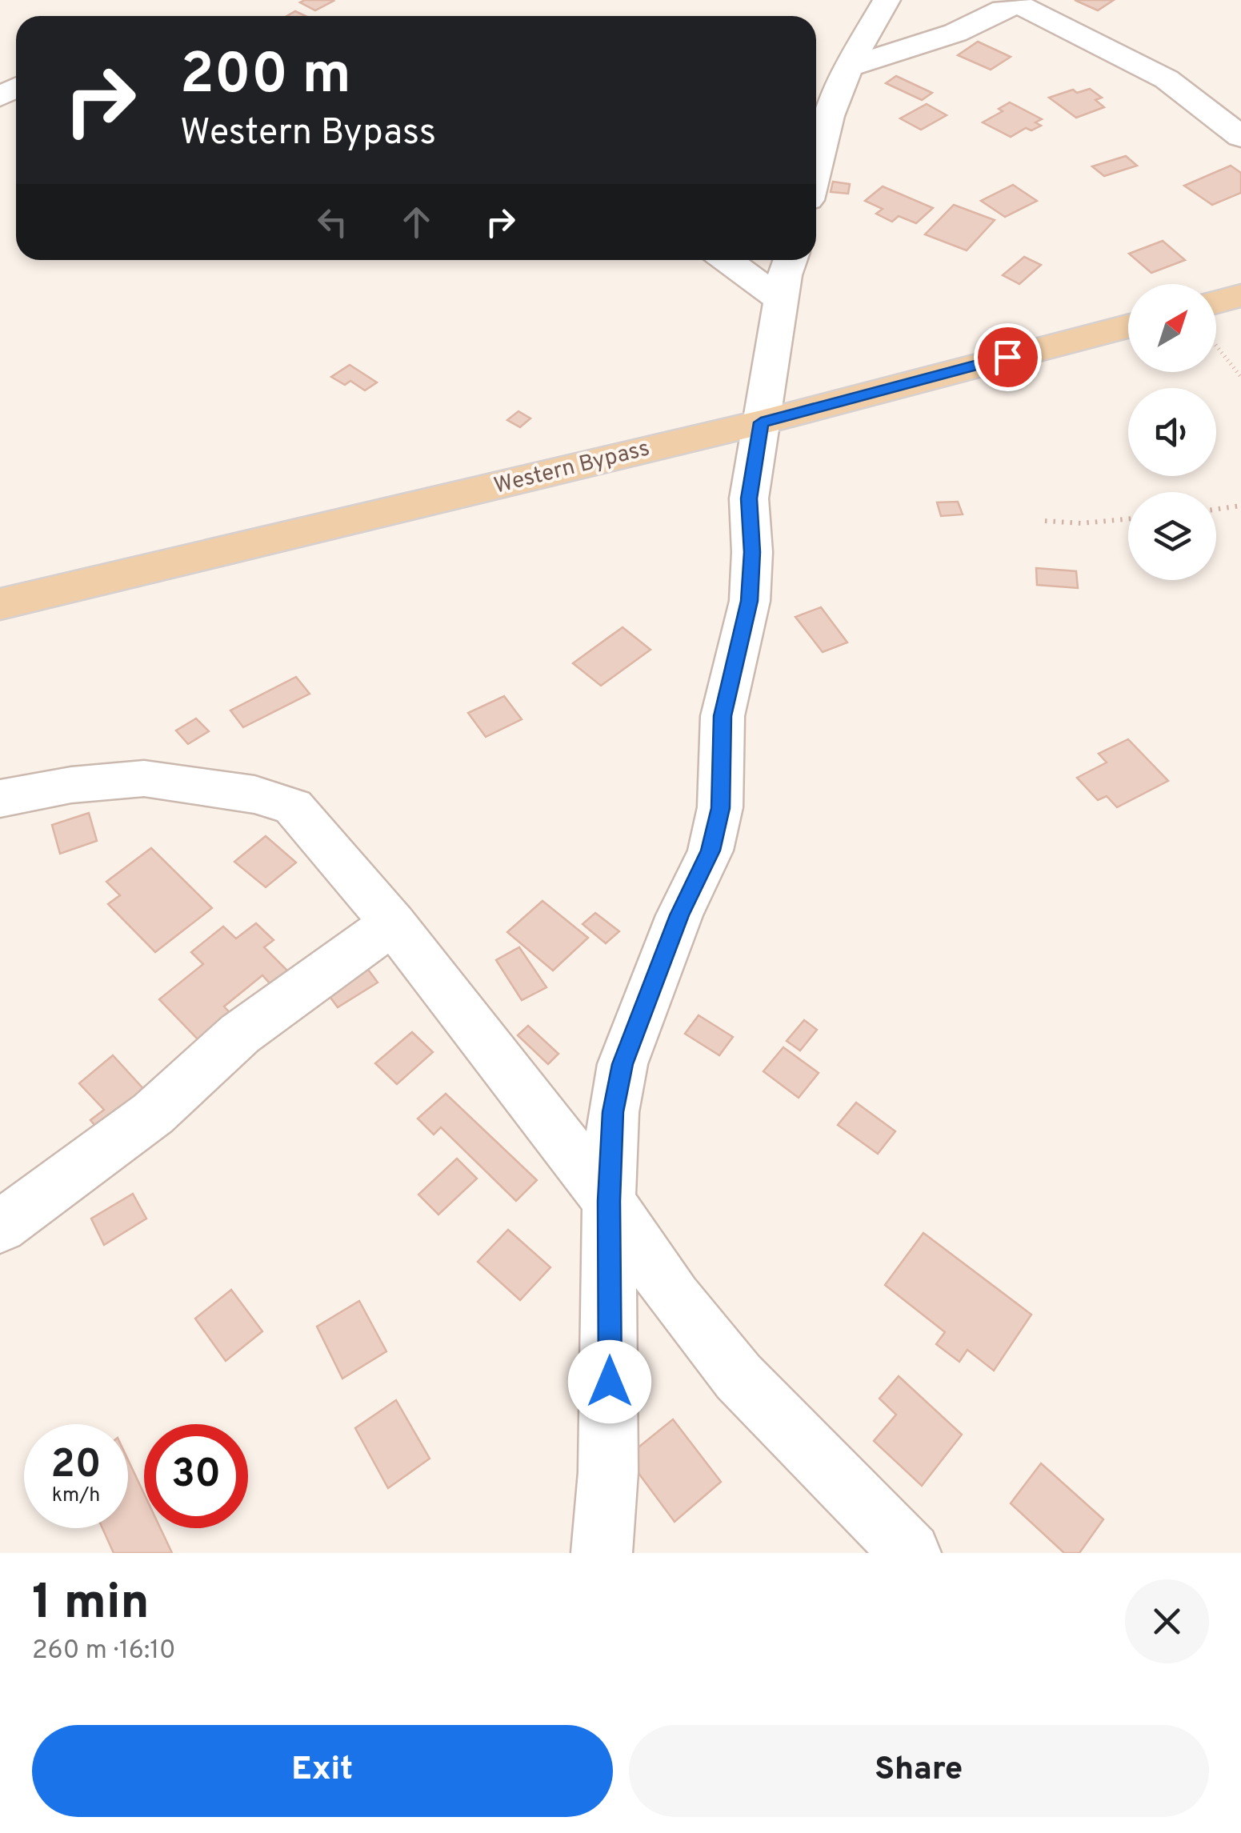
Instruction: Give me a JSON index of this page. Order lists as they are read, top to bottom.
{
  "streets": {
    "main road": ["Western Bypass"]
  },
  "north": "top right",
  "page": {
    "turn": ["200 m", "Western Bypass"],
    "speed": "20 km/h",
    "limit": "30",
    "heading": ["1 min", "260 m · 16:10"],
    "buttons": ["Exit", "Share"]
  }
}
